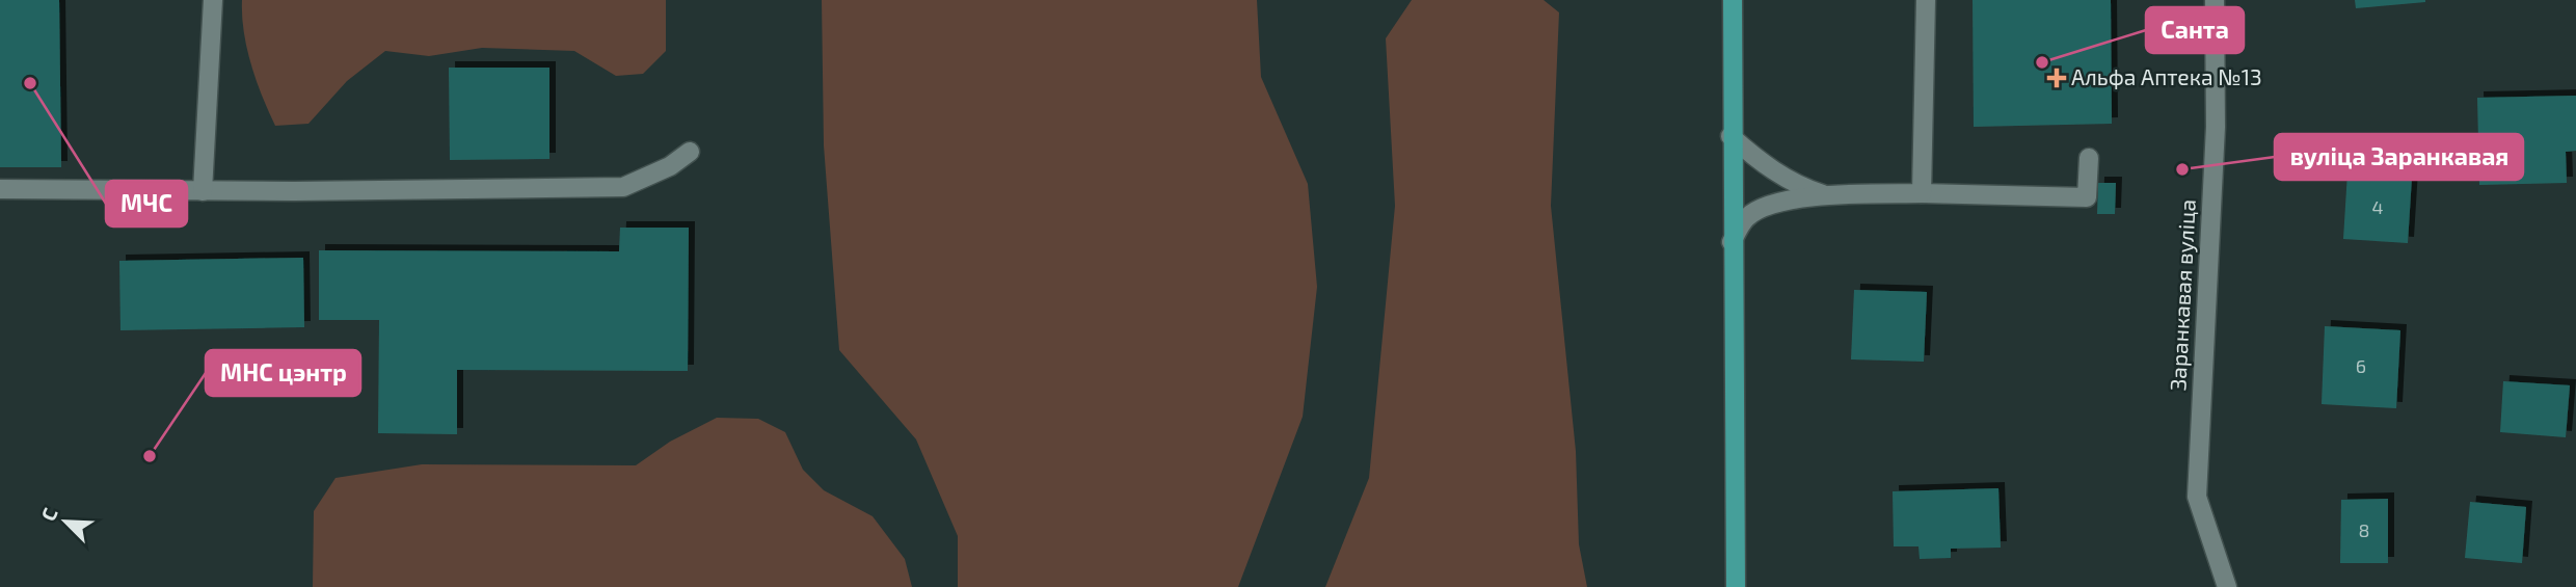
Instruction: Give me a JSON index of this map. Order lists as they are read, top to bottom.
{
  "streets": {
    "street": ["Заранкавая вуліца"]
  },
  "places": {
    "other": [
      "Санта",
      "МЧС",
      "вуліца Заранкавая",
      "МНС цэнтр"
    ],
    "health": ["Альфа Аптека №13"]
  },
  "house_numbers": ["4", "6", "8"],
  "north": "top left"
}
